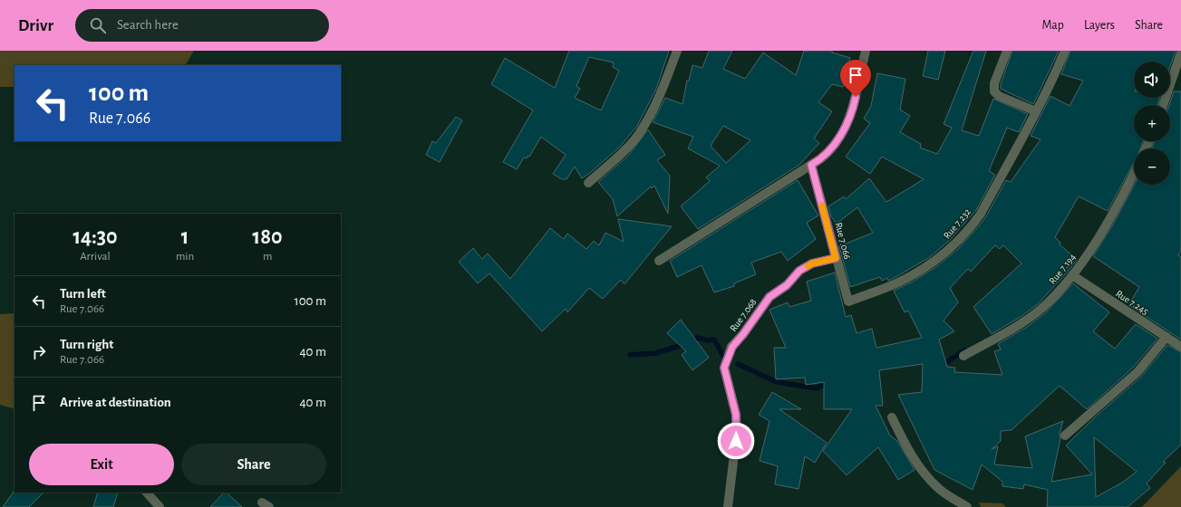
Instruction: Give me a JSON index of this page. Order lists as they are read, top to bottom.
{
  "streets": {
    "street": [
      "Rue 7.232",
      "Rue 7.066",
      "Rue 7.194",
      "Rue 7.245",
      "Rue 7.068"
    ]
  },
  "crossings": [
    ["Rue 7.232", "Rue 7.066"],
    ["Rue 7.066", "Rue 7.068"],
    ["Rue 7.194", "Rue 7.245"]
  ],
  "page": {
    "header": "Drivr",
    "search": "Search here",
    "nav": ["Map", "Layers", "Share"],
    "map_buttons": ["+", "−"],
    "turn": ["100 m", "Rue 7.066"],
    "eta": [
      "14:30",
      "Arrival",
      "1",
      "min",
      "180",
      "m"
    ],
    "list": [
      {
        "name": "Turn left",
        "note": "Rue 7.066",
        "value": "100 m"
      },
      {
        "name": "Turn right",
        "note": "Rue 7.066",
        "value": "40 m"
      },
      {
        "name": "Arrive at destination",
        "value": "40 m"
      }
    ],
    "buttons": ["Exit", "Share"]
  }
}
